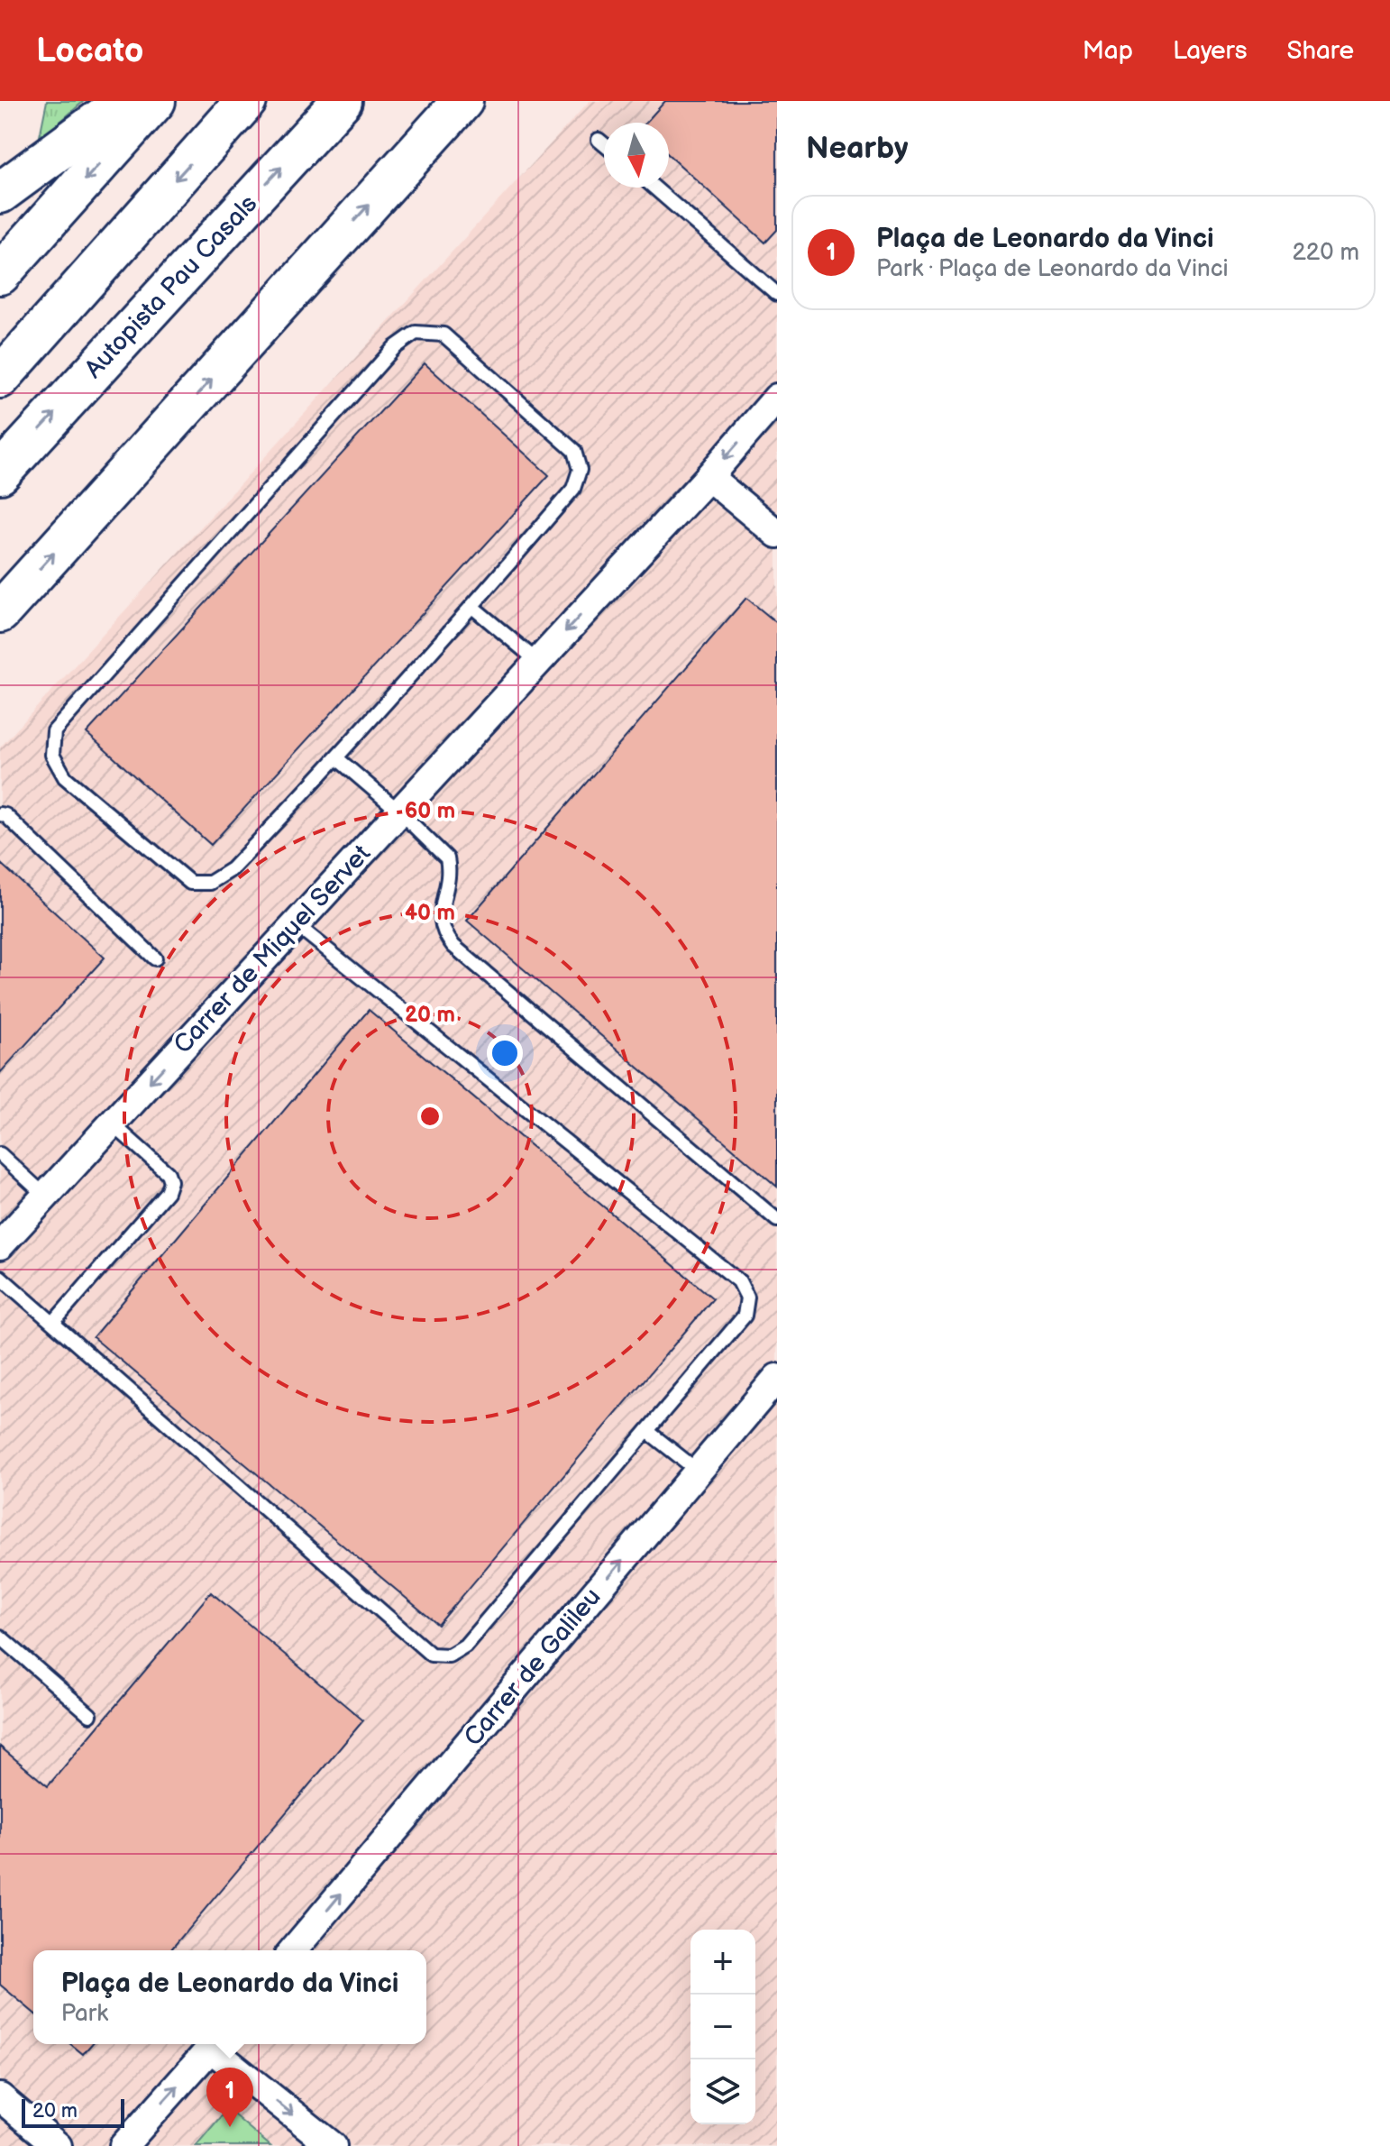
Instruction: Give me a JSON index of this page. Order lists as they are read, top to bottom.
{
  "streets": {
    "highway": ["Autopista Pau Casals"],
    "street": ["Carrer de Miquel Servet", "Carrer de Galileu"]
  },
  "one_way": ["Carrer de Miquel Servet", "Carrer de Galileu"],
  "scale_bar": "20 m",
  "north": "bottom",
  "page": {
    "header": "Locato",
    "nav": ["Map", "Layers", "Share"],
    "heading": "Nearby",
    "list": [
      {
        "mark": "1",
        "name": "Plaça de Leonardo da Vinci",
        "note": "Park · Plaça de Leonardo da Vinci",
        "value": "220 m"
      }
    ],
    "map_buttons": ["+", "−"],
    "popup": ["Plaça de Leonardo da Vinci", "Park"],
    "pins": "1",
    "scale": "20 m"
  },
  "rings": ["60 m", "40 m", "20 m"]
}
